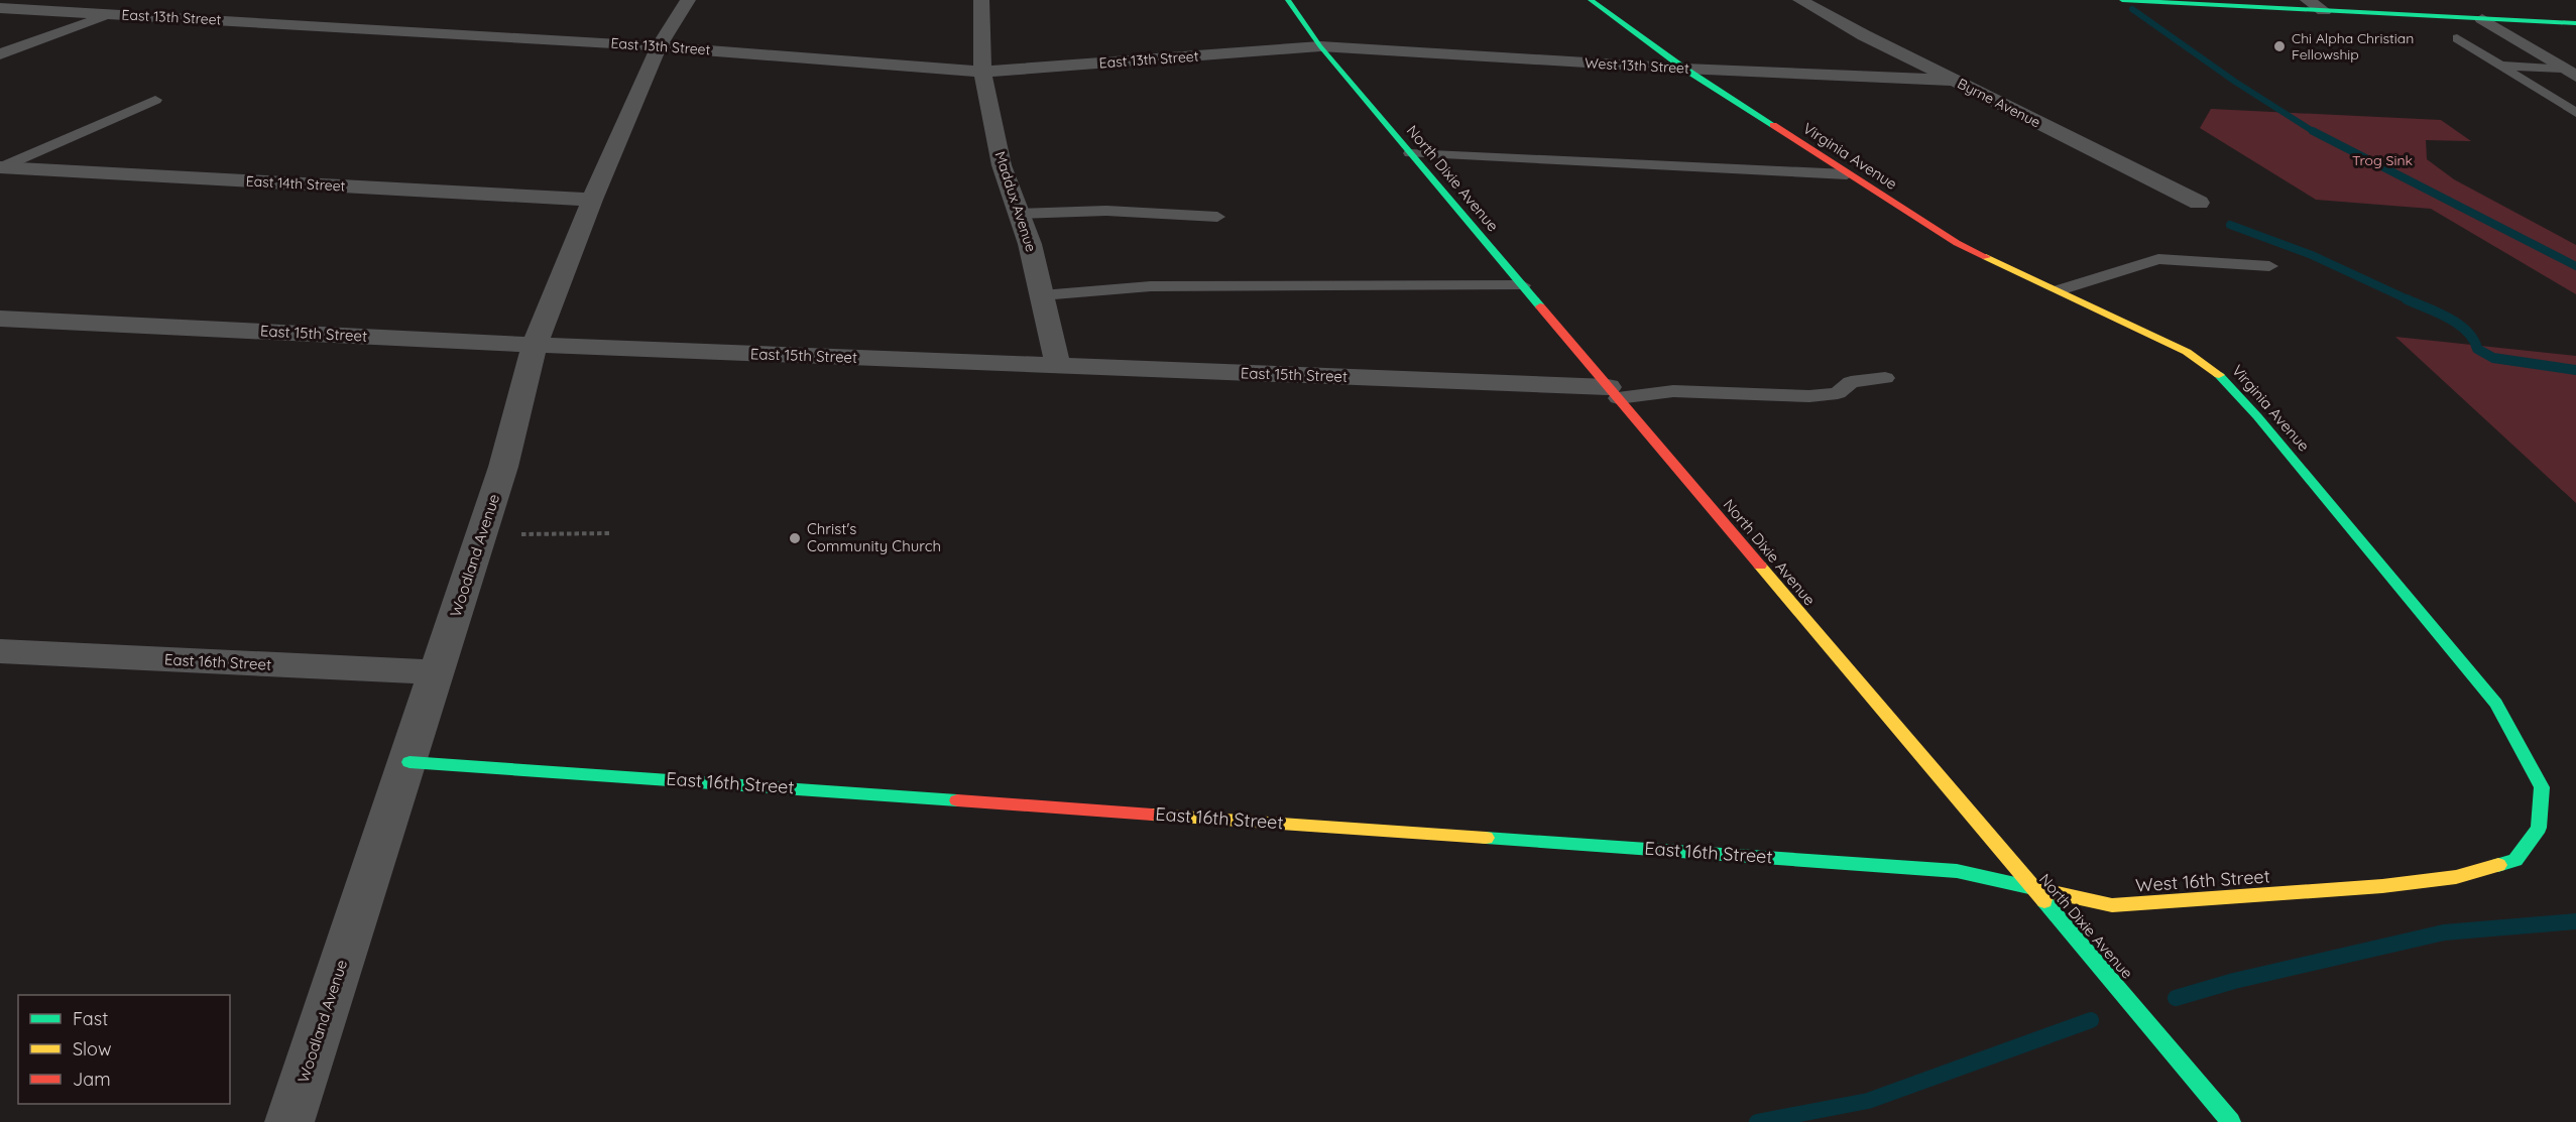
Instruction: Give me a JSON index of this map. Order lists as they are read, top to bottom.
{
  "streets": {
    "street": [
      "East 13th Street",
      "West 13th Street",
      "Byrne Avenue",
      "Virginia Avenue",
      "North Dixie Avenue",
      "East 14th Street",
      "Maddux Avenue",
      "East 15th Street",
      "Woodland Avenue",
      "East 16th Street",
      "West 16th Street"
    ]
  },
  "crossings": [
    ["East 13th Street", "West 13th Street"],
    ["East 13th Street", "North Dixie Avenue"],
    ["East 13th Street", "Maddux Avenue"],
    ["East 13th Street", "Woodland Avenue"],
    ["West 13th Street", "Byrne Avenue"],
    ["West 13th Street", "Virginia Avenue"],
    ["West 13th Street", "North Dixie Avenue"],
    ["Virginia Avenue", "West 16th Street"],
    ["North Dixie Avenue", "East 15th Street"],
    ["North Dixie Avenue", "East 16th Street"],
    ["North Dixie Avenue", "West 16th Street"],
    ["East 14th Street", "Woodland Avenue"],
    ["Maddux Avenue", "East 15th Street"],
    ["East 15th Street", "Woodland Avenue"],
    ["Woodland Avenue", "East 16th Street"],
    ["East 16th Street", "West 16th Street"]
  ],
  "parks": ["Trog Sink"],
  "places": ["Chi Alpha Christian Fellowship", "Christ's Community Church"],
  "legend": ["Fast", "Slow", "Jam"]
}
